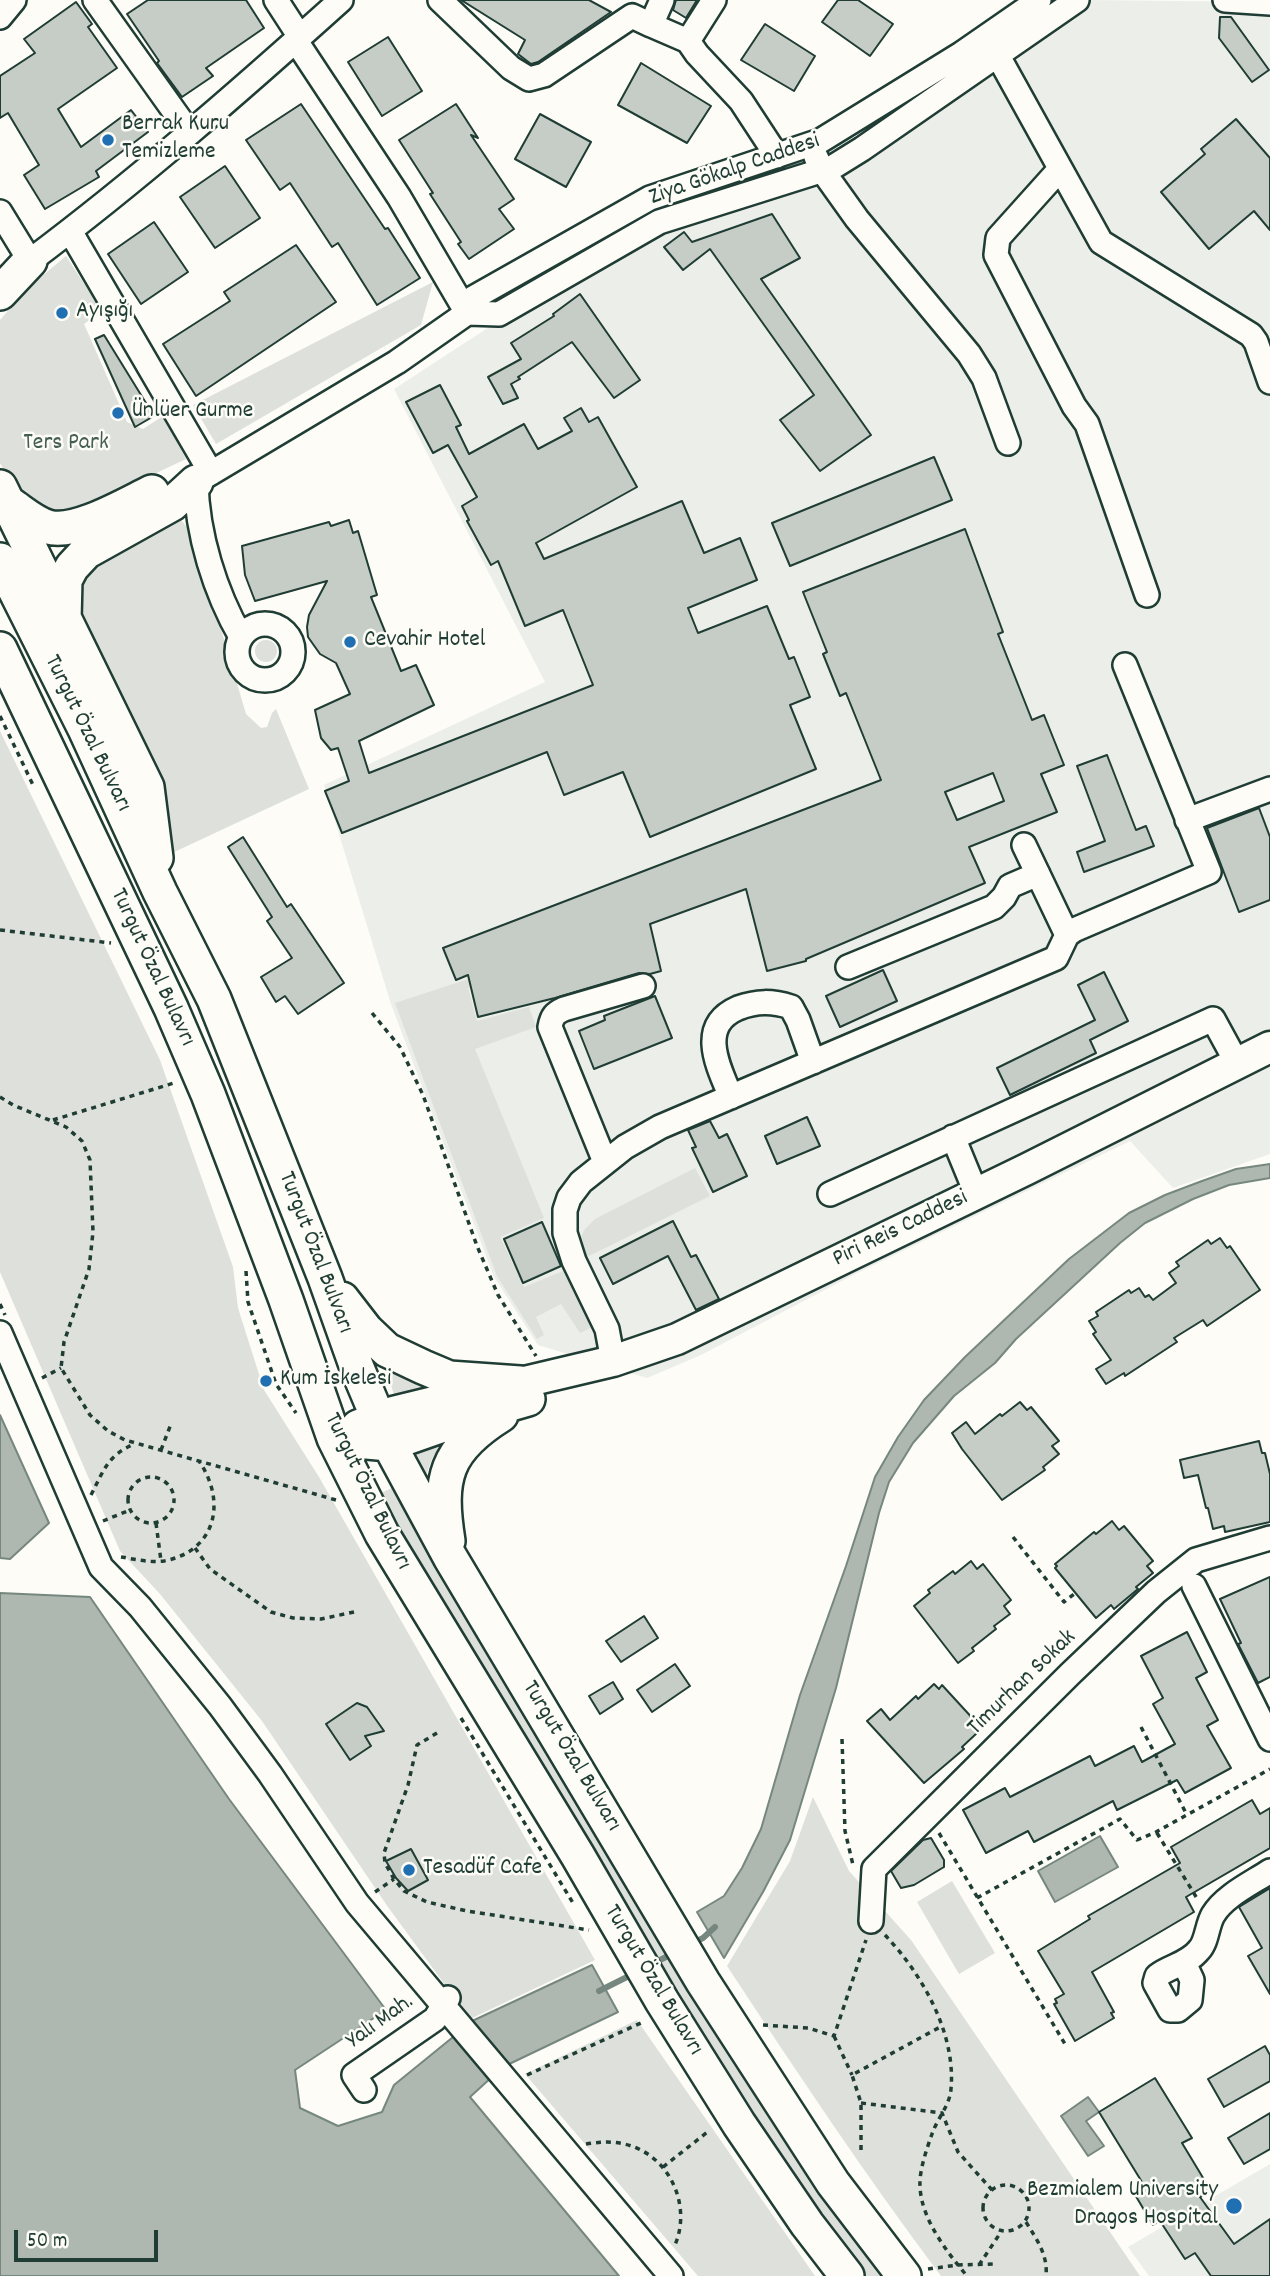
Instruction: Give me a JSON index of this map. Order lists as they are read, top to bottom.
{
  "streets": {
    "highway": ["Turgut Özal Bulvarı", "Turgut Özal Bulavrı"],
    "main road": ["Piri Reis Caddesi"],
    "street": ["Ziya Gökalp Caddesi", "Timurhan Sokak", "Yalı Mah."]
  },
  "crossings": [
    ["Turgut Özal Bulvarı", "Turgut Özal Bulavrı"]
  ],
  "parks": ["Ters Park"],
  "places": [
    "Berrak Kuru Temizleme",
    "Ayışığı",
    "Ünlüer Gurme",
    "Cevahir Hotel",
    "Kum İskelesi",
    "Tesadüf Cafe",
    "Bezmialem University Dragos Hospital"
  ],
  "scale_bar": "50 m"
}
